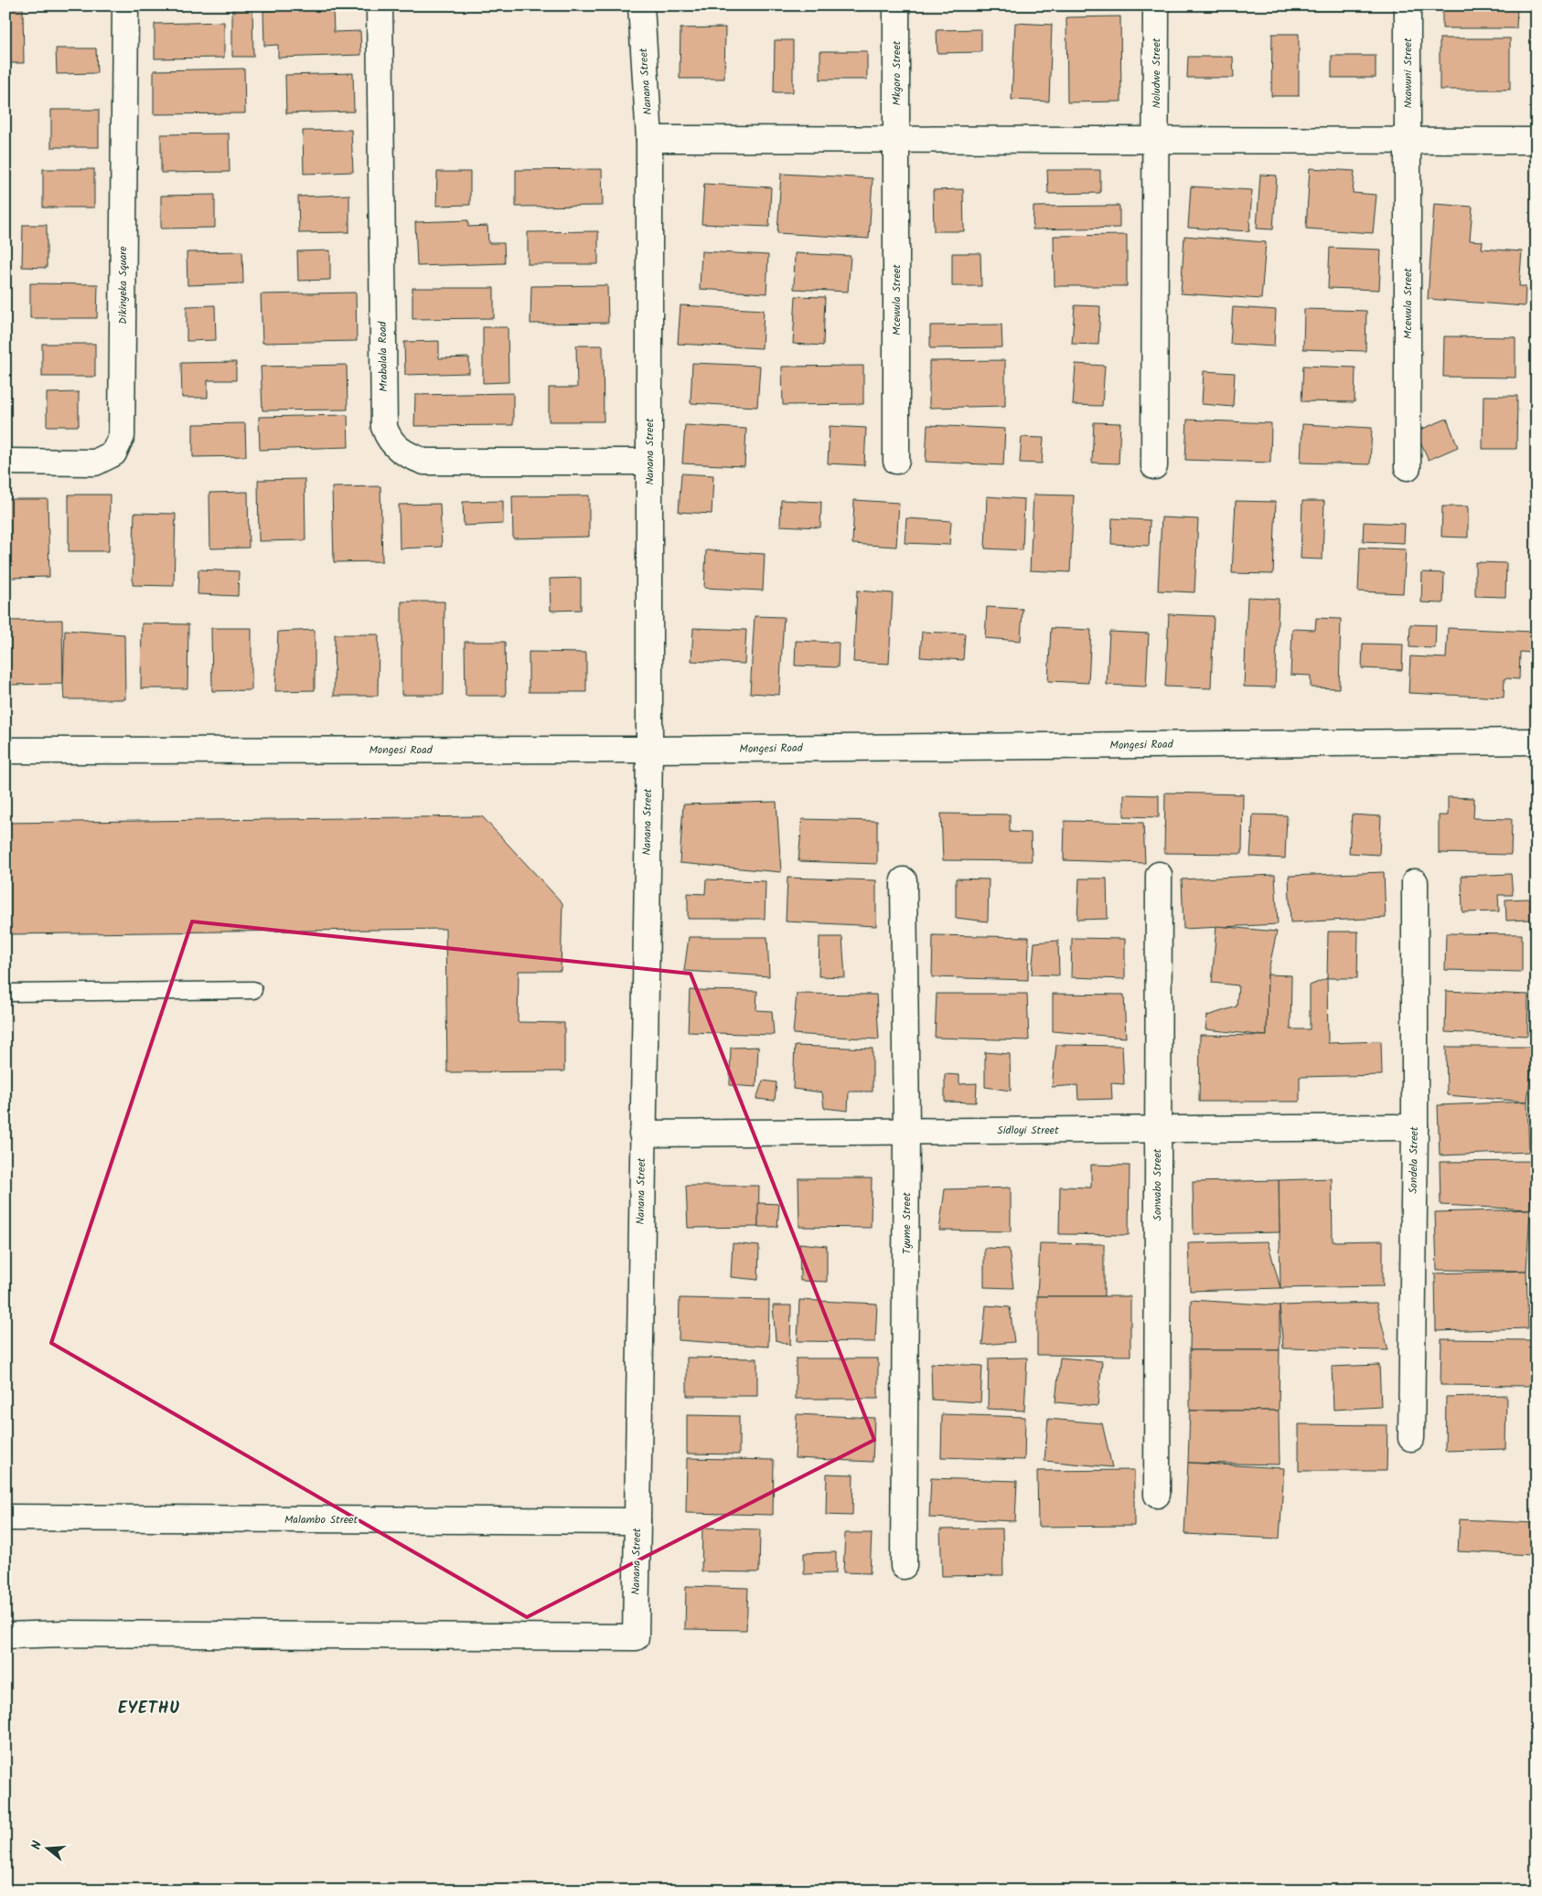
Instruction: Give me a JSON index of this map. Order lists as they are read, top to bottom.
{
  "streets": {
    "street": [
      "Mkgoro Street",
      "Noludwe Street",
      "Nxawuni Street",
      "Nanana Street",
      "Dikinyeka Square",
      "Mcewula Street",
      "Mrabalala Road",
      "Mongesi Road",
      "Sidloyi Street",
      "Sondela Street",
      "Sonwabo Street",
      "Tyume Street",
      "Malambo Street"
    ]
  },
  "crossings": [
    ["Mkgoro Street", "Mcewula Street"],
    ["Nxawuni Street", "Mcewula Street"],
    ["Nanana Street", "Mrabalala Road"],
    ["Nanana Street", "Mongesi Road"],
    ["Nanana Street", "Sidloyi Street"],
    ["Nanana Street", "Malambo Street"],
    ["Sidloyi Street", "Sondela Street"],
    ["Sidloyi Street", "Sonwabo Street"],
    ["Sidloyi Street", "Tyume Street"]
  ],
  "districts": ["EYETHU"],
  "north": "left"
}
